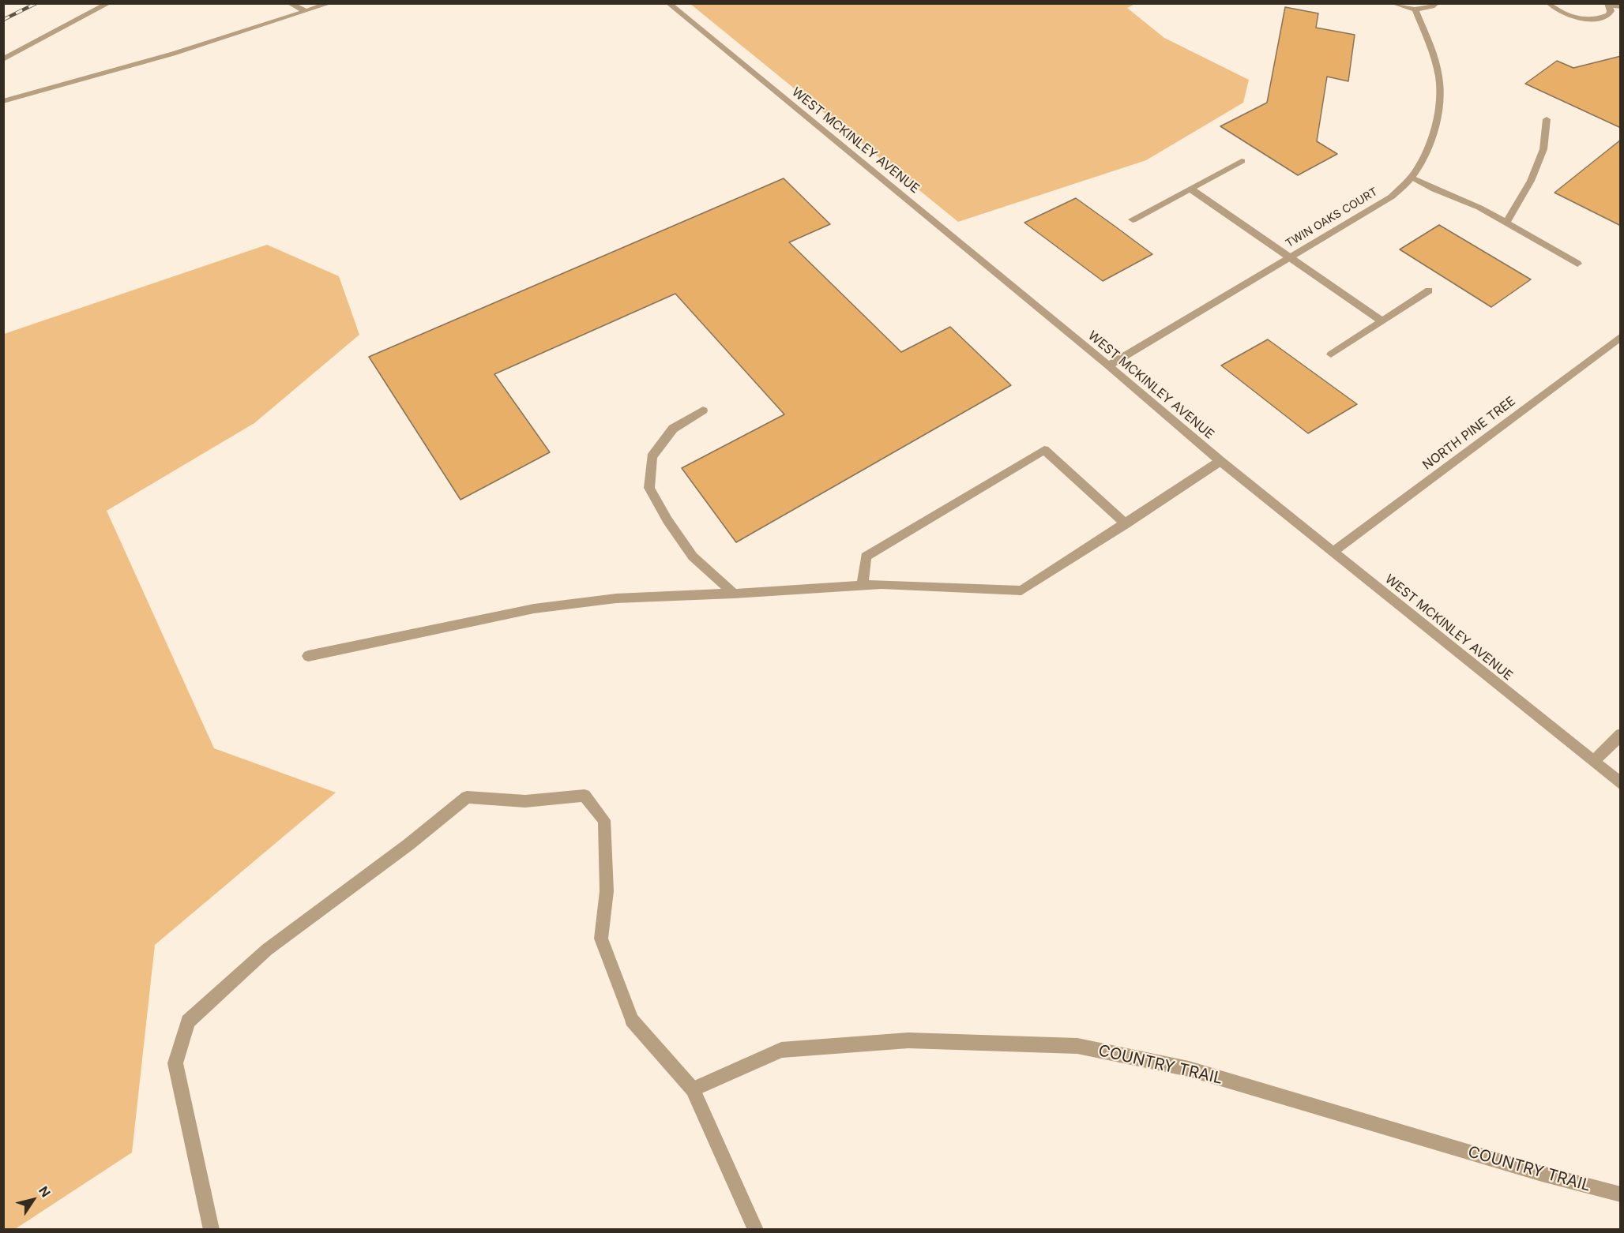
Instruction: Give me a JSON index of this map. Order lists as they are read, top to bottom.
{
  "streets": {
    "street": [
      "WEST MCKINLEY AVENUE",
      "TWIN OAKS COURT",
      "NORTH PINE TREE",
      "COUNTRY TRAIL"
    ]
  },
  "crossings": [
    ["WEST MCKINLEY AVENUE", "TWIN OAKS COURT"],
    ["WEST MCKINLEY AVENUE", "NORTH PINE TREE"]
  ],
  "north": "top right"
}
